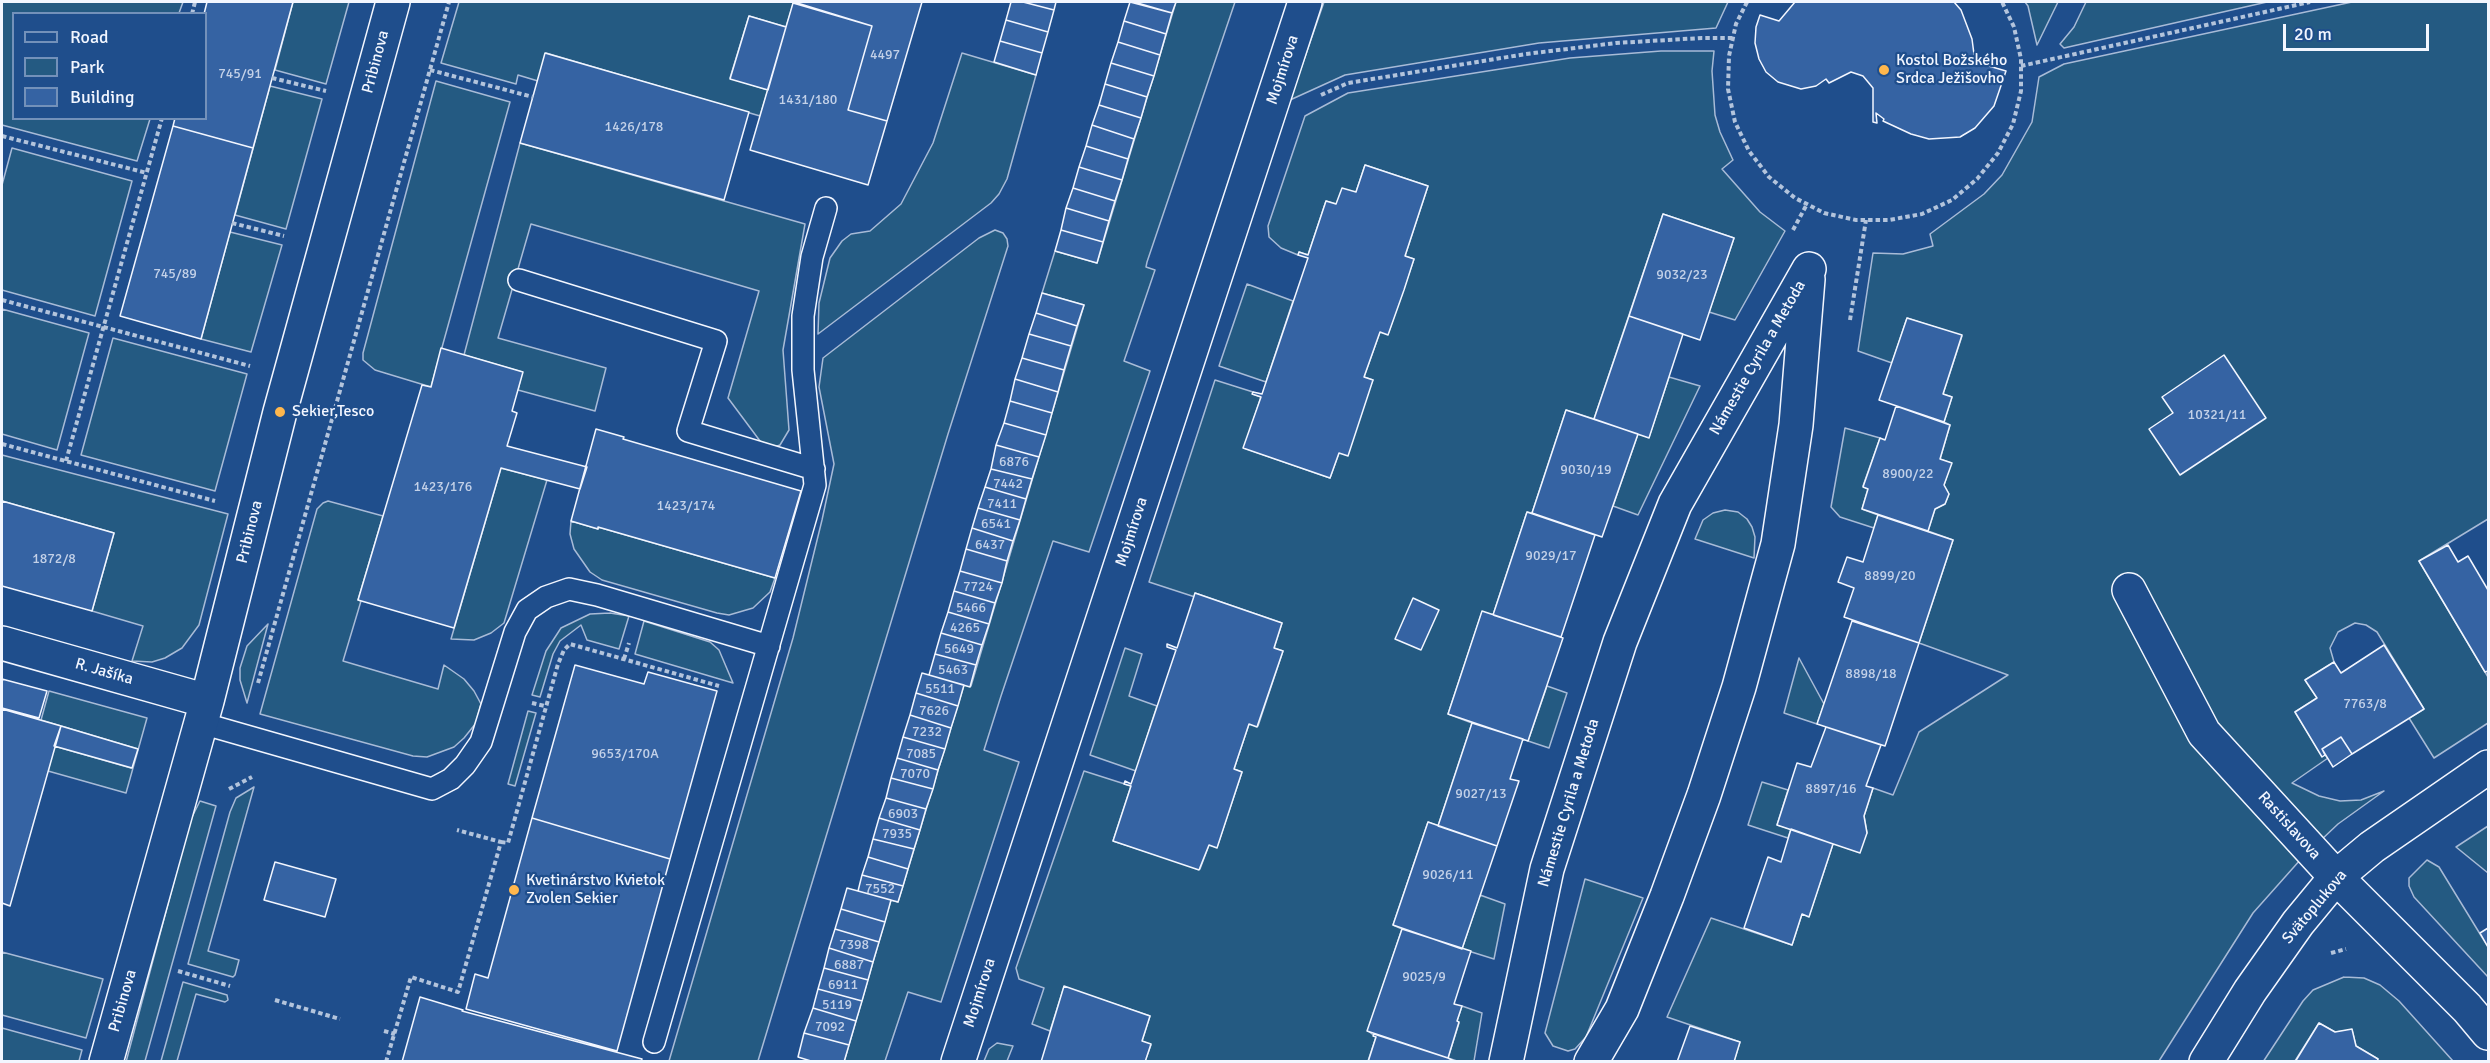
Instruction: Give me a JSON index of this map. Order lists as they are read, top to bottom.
{
  "streets": {
    "street": [
      "Pribinova",
      "Mojmírova",
      "Námestie Cyrila a Metoda",
      "R. Jašíka",
      "Rastislavova",
      "Svätoplukova"
    ]
  },
  "crossings": [
    ["Pribinova", "R. Jašíka"],
    ["Rastislavova", "Svätoplukova"]
  ],
  "places": ["Kostol Božského Srdca Ježišovho", "Sekier,Tesco", "Kvetinárstvo Kvietok Zvolen Sekier"],
  "house_numbers": [
    "4497",
    "745/91",
    "1431/180",
    "1426/178",
    "745/89",
    "9032/23",
    "10321/11",
    "6876",
    "9030/19",
    "8900/22",
    "7442",
    "1423/176",
    "7411",
    "1423/174",
    "6541",
    "6437",
    "9029/17",
    "1872/8",
    "8899/20",
    "7724",
    "5466",
    "4265",
    "5649",
    "5463",
    "8898/18",
    "5511",
    "7763/8",
    "7626",
    "7232",
    "9653/170A",
    "7085",
    "7070",
    "8897/16",
    "9027/13",
    "6903",
    "7935",
    "9026/11",
    "7552",
    "7398",
    "6887",
    "9025/9",
    "6911",
    "5119",
    "7092"
  ],
  "legend": ["Road", "Park", "Building"],
  "scale_bar": "20 m"
}
